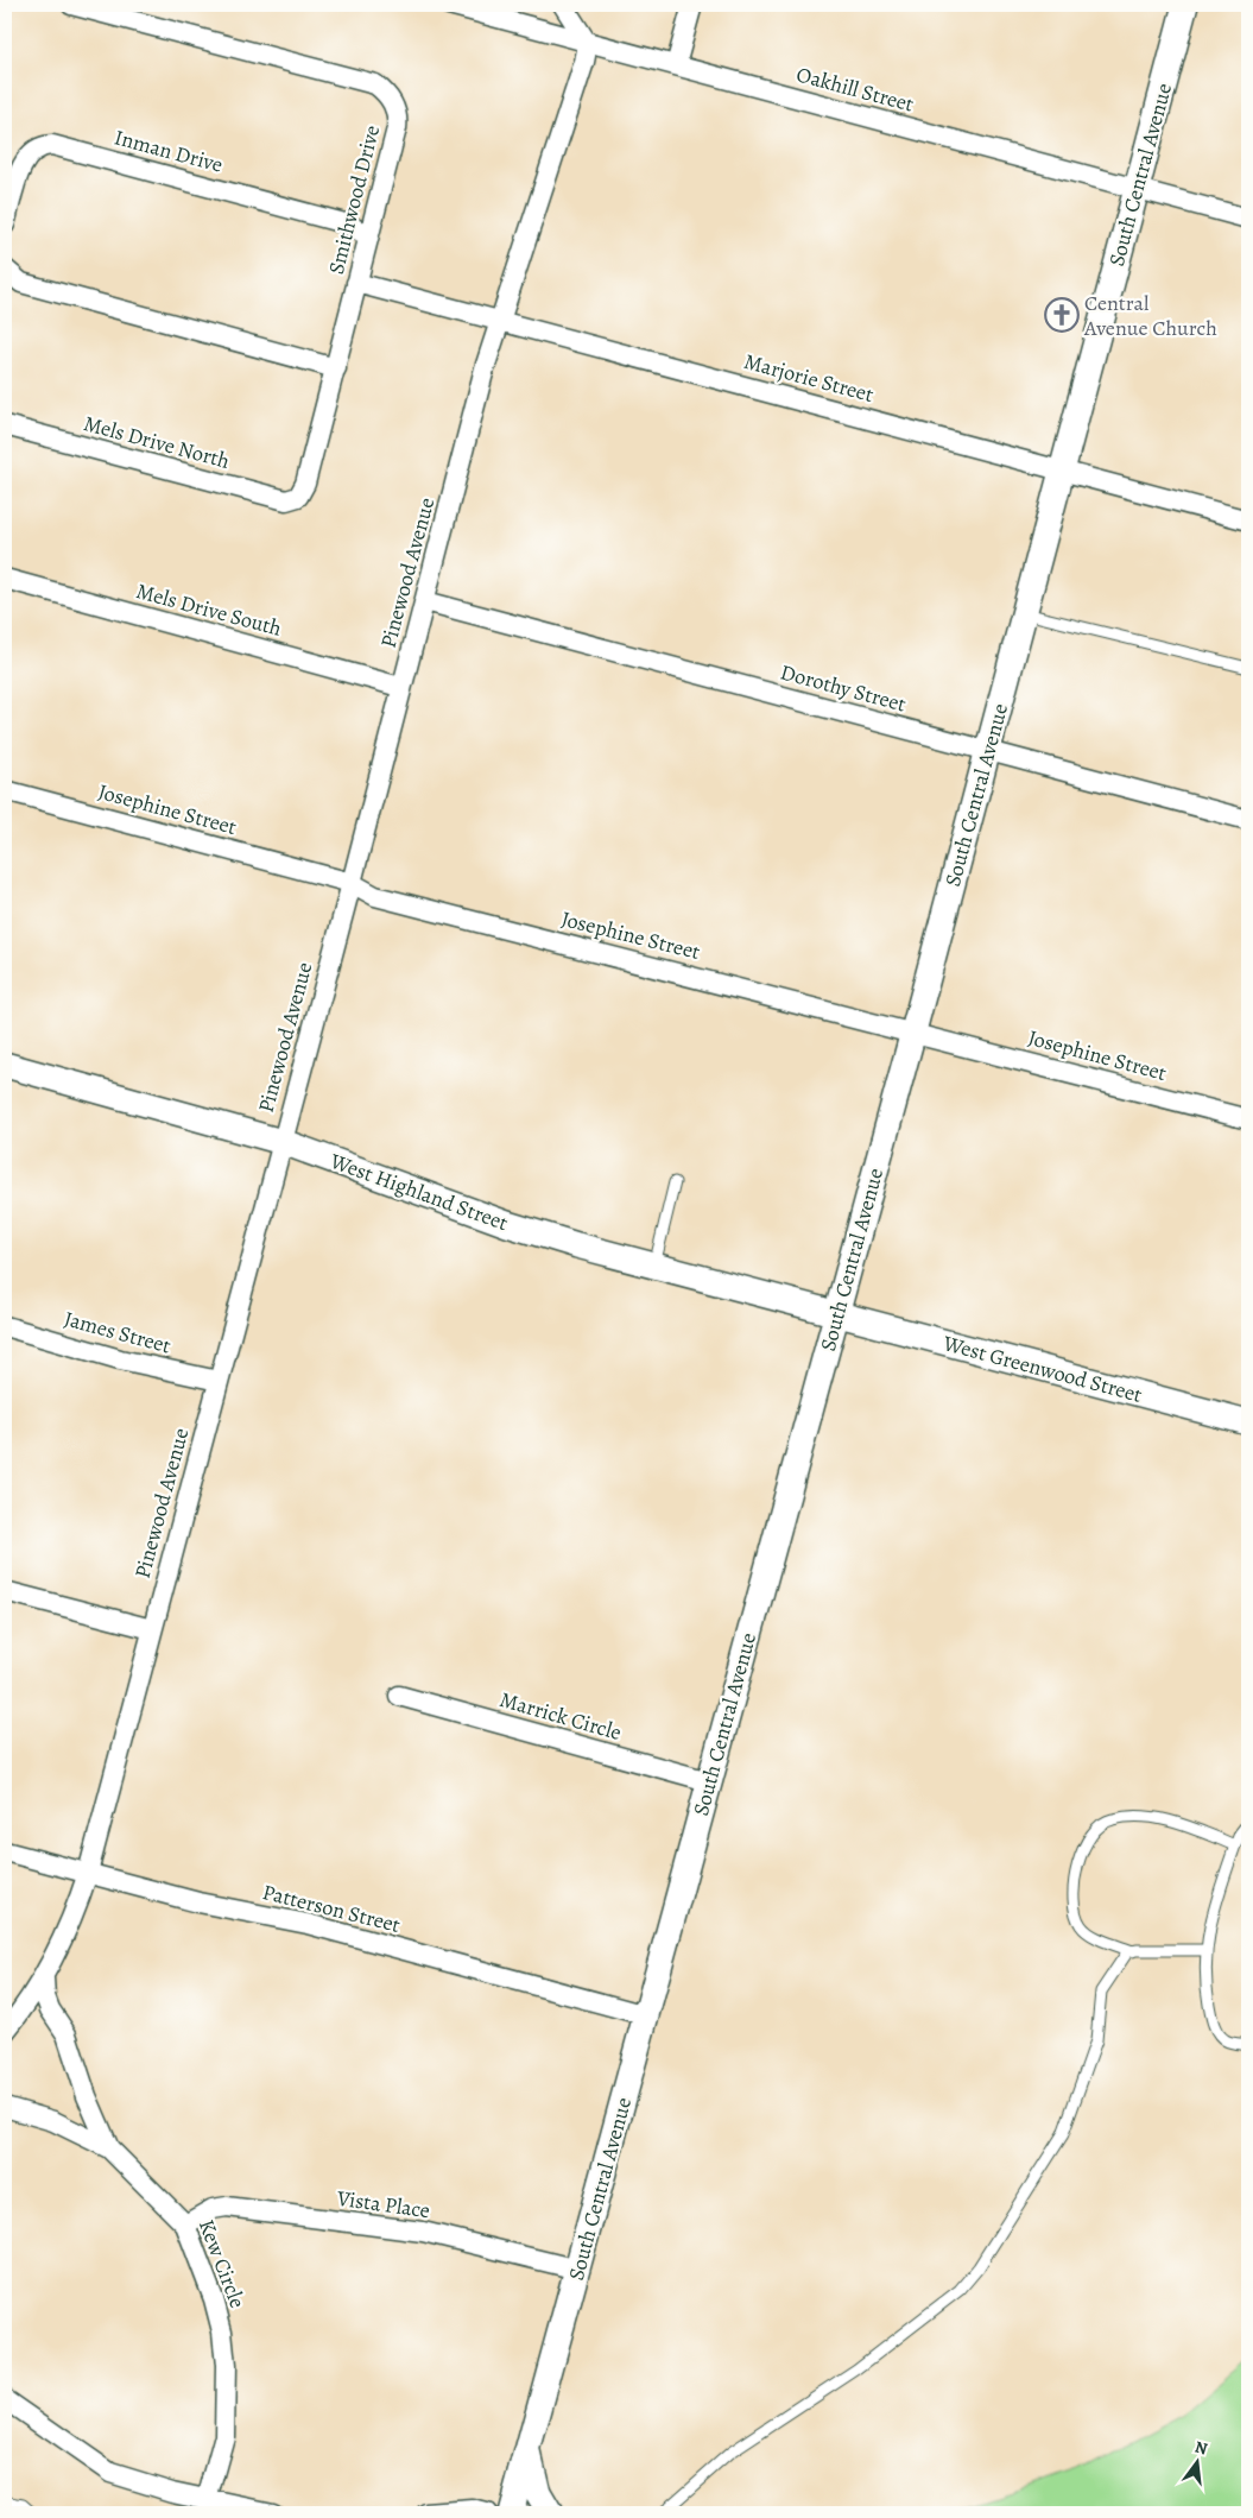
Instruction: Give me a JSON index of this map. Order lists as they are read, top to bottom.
{
  "streets": {
    "street": [
      "Oakhill Street",
      "Inman Drive",
      "South Central Avenue",
      "Smithwood Drive",
      "Marjorie Street",
      "Mels Drive North",
      "Pinewood Avenue",
      "Mels Drive South",
      "Dorothy Street",
      "Josephine Street",
      "West Highland Street",
      "James Street",
      "West Greenwood Street",
      "Marrick Circle",
      "Patterson Street",
      "Vista Place",
      "Kew Circle"
    ]
  },
  "crossings": [
    ["Oakhill Street", "South Central Avenue"],
    ["Oakhill Street", "Pinewood Avenue"],
    ["Inman Drive", "Smithwood Drive"],
    ["South Central Avenue", "Marjorie Street"],
    ["South Central Avenue", "Dorothy Street"],
    ["South Central Avenue", "Josephine Street"],
    ["South Central Avenue", "West Highland Street"],
    ["South Central Avenue", "West Greenwood Street"],
    ["South Central Avenue", "Marrick Circle"],
    ["South Central Avenue", "Patterson Street"],
    ["South Central Avenue", "Vista Place"],
    ["Smithwood Drive", "Marjorie Street"],
    ["Smithwood Drive", "Mels Drive North"],
    ["Marjorie Street", "Pinewood Avenue"],
    ["Pinewood Avenue", "Mels Drive South"],
    ["Pinewood Avenue", "Dorothy Street"],
    ["Pinewood Avenue", "Josephine Street"],
    ["Pinewood Avenue", "West Highland Street"],
    ["Pinewood Avenue", "James Street"],
    ["Pinewood Avenue", "Patterson Street"],
    ["West Highland Street", "West Greenwood Street"],
    ["Vista Place", "Kew Circle"]
  ],
  "places": {
    "church": ["Central Avenue Church"]
  },
  "north": "top"
}
